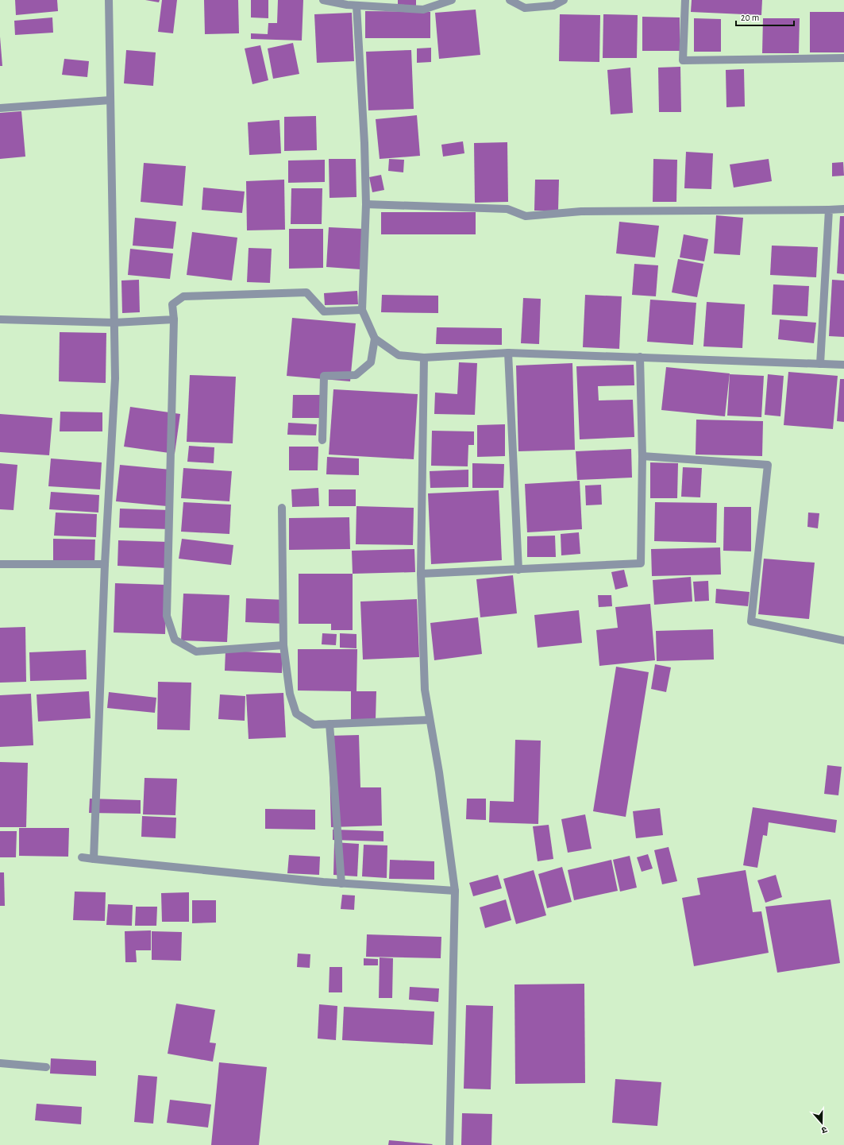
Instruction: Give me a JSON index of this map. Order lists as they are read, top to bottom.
{
  "scale_bar": "20 m",
  "north": "bottom"
}
